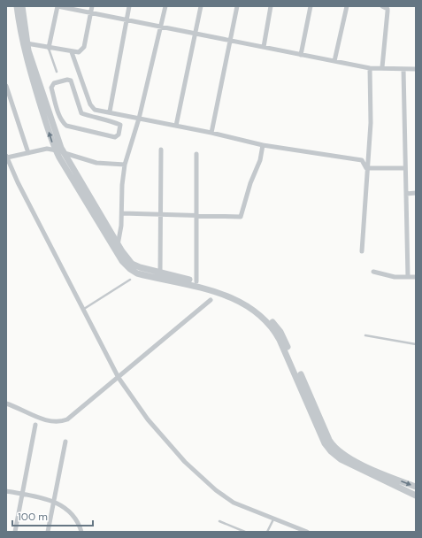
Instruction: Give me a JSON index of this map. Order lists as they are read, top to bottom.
{
  "scale_bar": "100 m"
}
